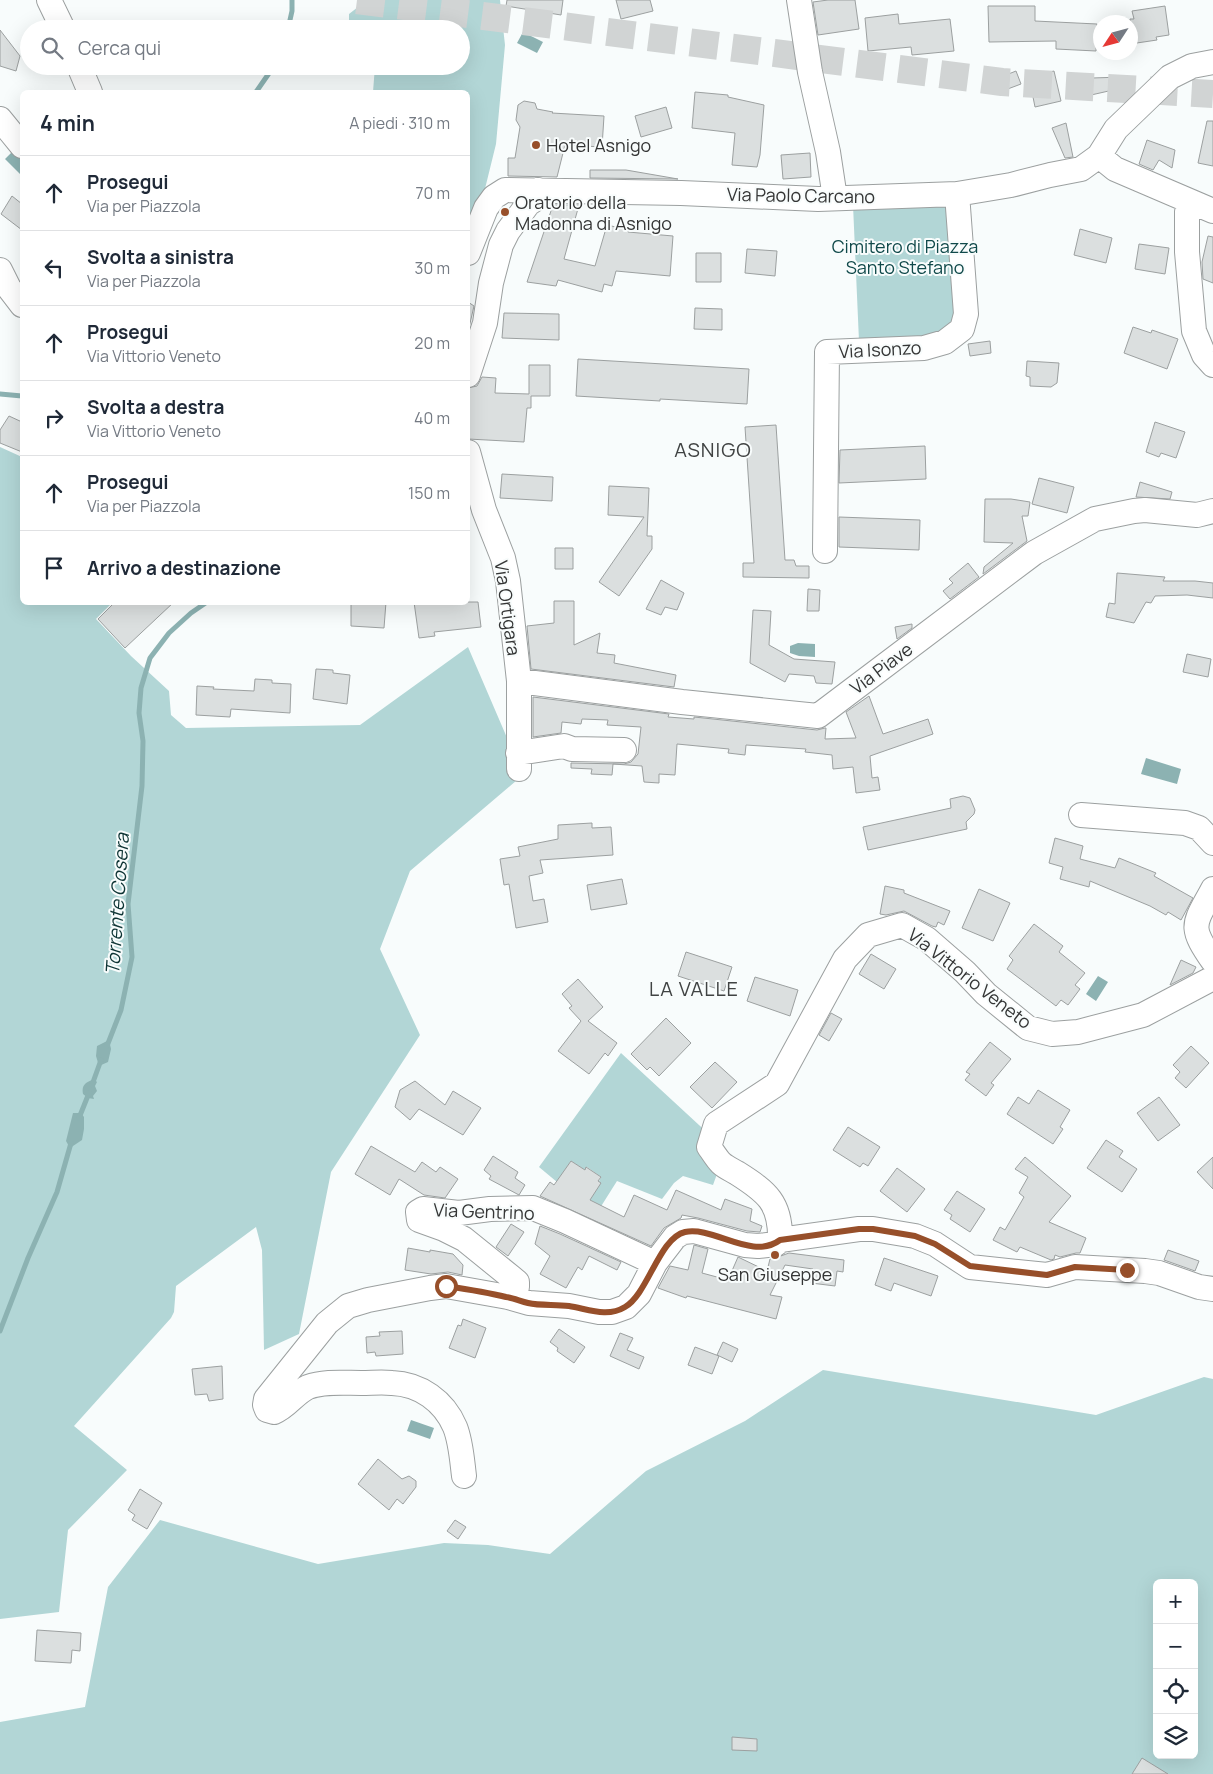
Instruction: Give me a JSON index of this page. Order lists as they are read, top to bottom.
{
  "streets": {
    "street": [
      "Via Paolo Carcano",
      "Via Isonzo",
      "Via Ortigara",
      "Via Piave",
      "Via Vittorio Veneto",
      "Via Gentrino"
    ]
  },
  "crossings": [
    ["Via Paolo Carcano", "Via Isonzo"],
    ["Via Ortigara", "Via Piave"]
  ],
  "districts": ["ASNIGO", "LA VALLE"],
  "water": ["Torrente Cosera"],
  "parks": ["Cimitero di Piazza Santo Stefano"],
  "places": ["Hotel Asnigo", "Oratorio della Madonna di Asnigo", "San Giuseppe"],
  "north": "bottom left",
  "page": {
    "search": "Cerca qui",
    "heading": ["4 min", "A piedi · 310 m"],
    "list": [
      ["Prosegui", "Via per Piazzola", "70 m"],
      ["Svolta a sinistra", "Via per Piazzola", "30 m"],
      ["Prosegui", "Via Vittorio Veneto", "20 m"],
      ["Svolta a destra", "Via Vittorio Veneto", "40 m"],
      ["Prosegui", "Via per Piazzola", "150 m"],
      "Arrivo a destinazione"
    ],
    "map_buttons": ["+", "−"]
  }
}
